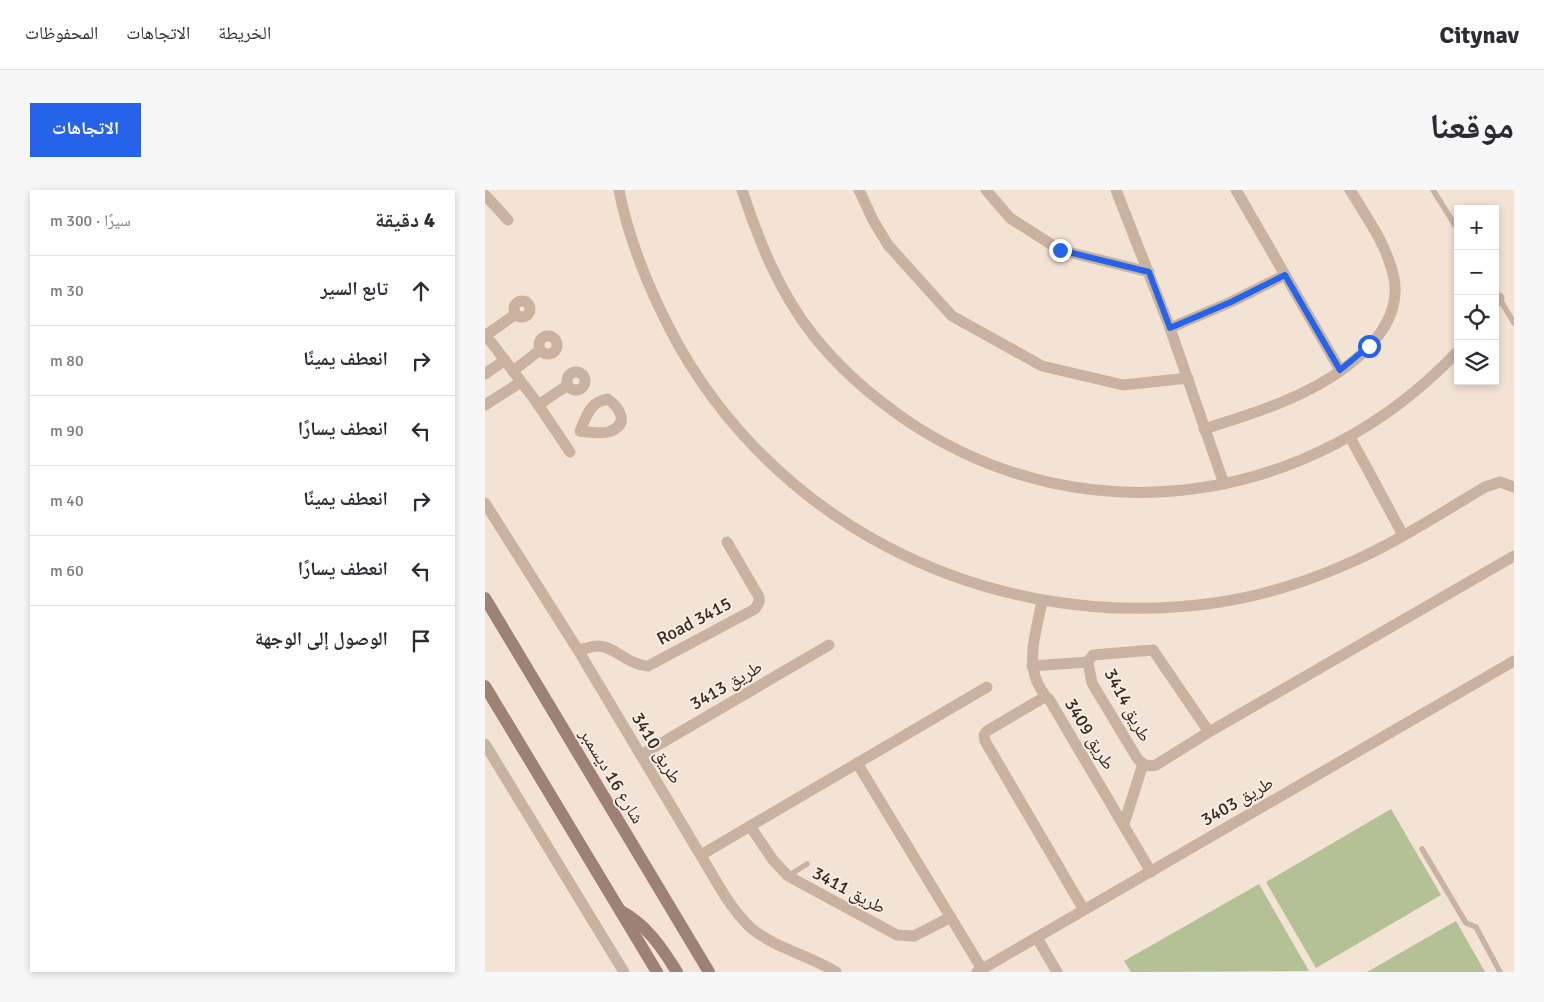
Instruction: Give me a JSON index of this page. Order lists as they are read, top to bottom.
{
  "streets": {
    "main road": ["شارع 16 ديسمبر"],
    "street": [
      "Road 3415",
      "طريق 3413",
      "طريق 3414",
      "طريق 3409",
      "طريق 3410",
      "طريق 3403",
      "طريق 3411"
    ]
  },
  "crossings": [
    ["Road 3415", "طريق 3410"],
    ["طريق 3413", "طريق 3410"],
    ["طريق 3409", "طريق 3403"]
  ],
  "page": {
    "header": "Citynav",
    "nav": ["الخريطة", "الاتجاهات", "المحفوظات"],
    "title": "موقعنا",
    "buttons": "الاتجاهات",
    "heading": ["4 دقيقة", "سيرًا · 300 m"],
    "map_buttons": ["+", "−"],
    "list": [
      ["تابع السير", "30 m"],
      ["انعطف يمينًا", "80 m"],
      ["انعطف يسارًا", "90 m"],
      ["انعطف يمينًا", "40 m"],
      ["انعطف يسارًا", "60 m"],
      "الوصول إلى الوجهة"
    ]
  }
}
